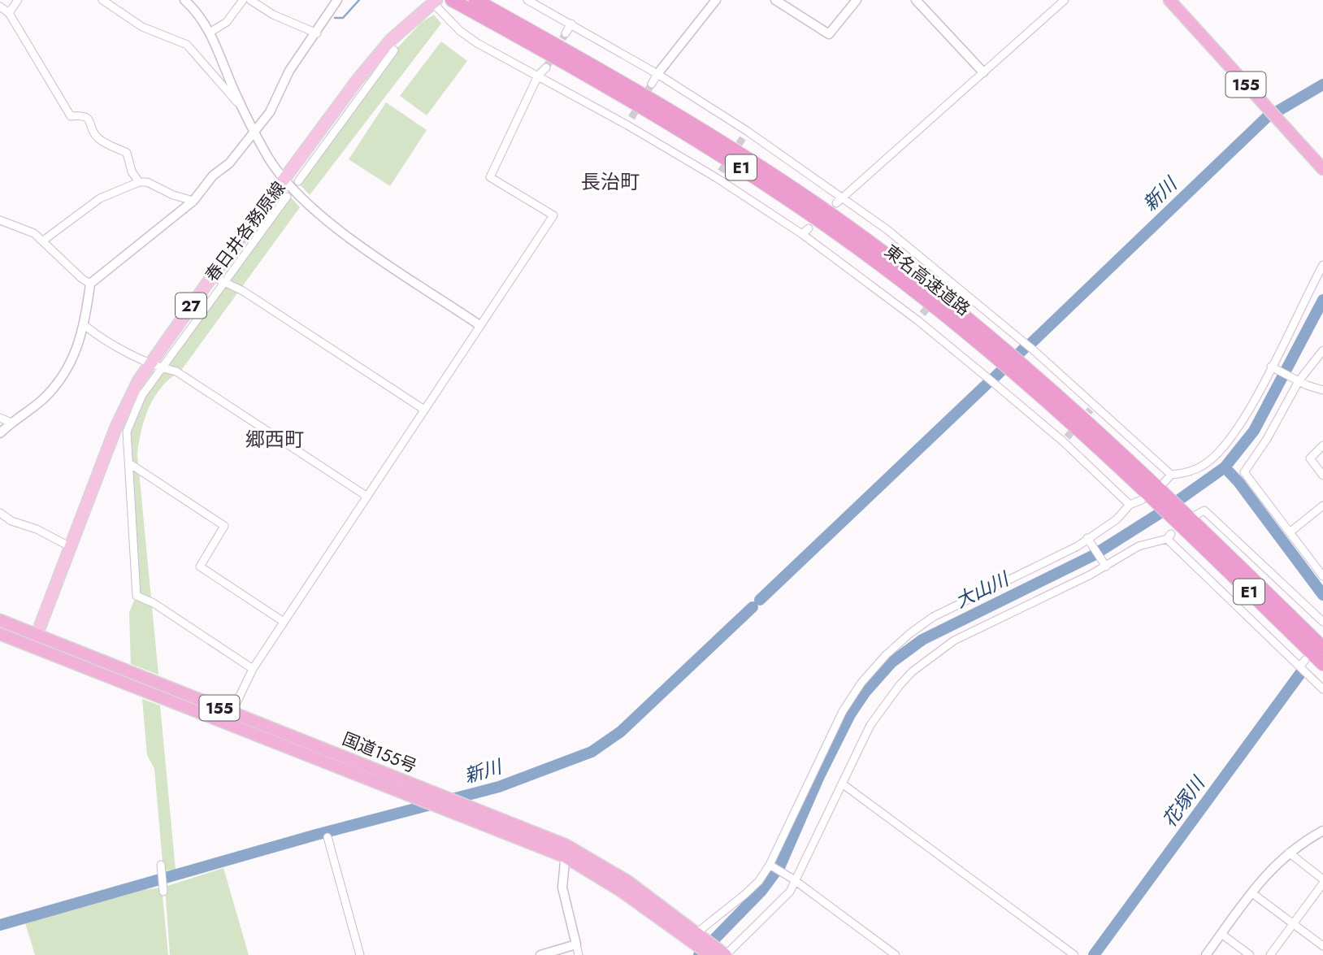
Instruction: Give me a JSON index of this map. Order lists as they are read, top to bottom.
{
  "streets": {
    "highway": [
      "155",
      "E1",
      "東名高速道路",
      "国道155号"
    ],
    "main road": ["春日井各務原線", "27"]
  },
  "crossings": [
    ["春日井各務原線", "国道155号"]
  ],
  "districts": ["長治町", "郷西町"],
  "water": ["新川", "大山川", "花塚川"]
}
